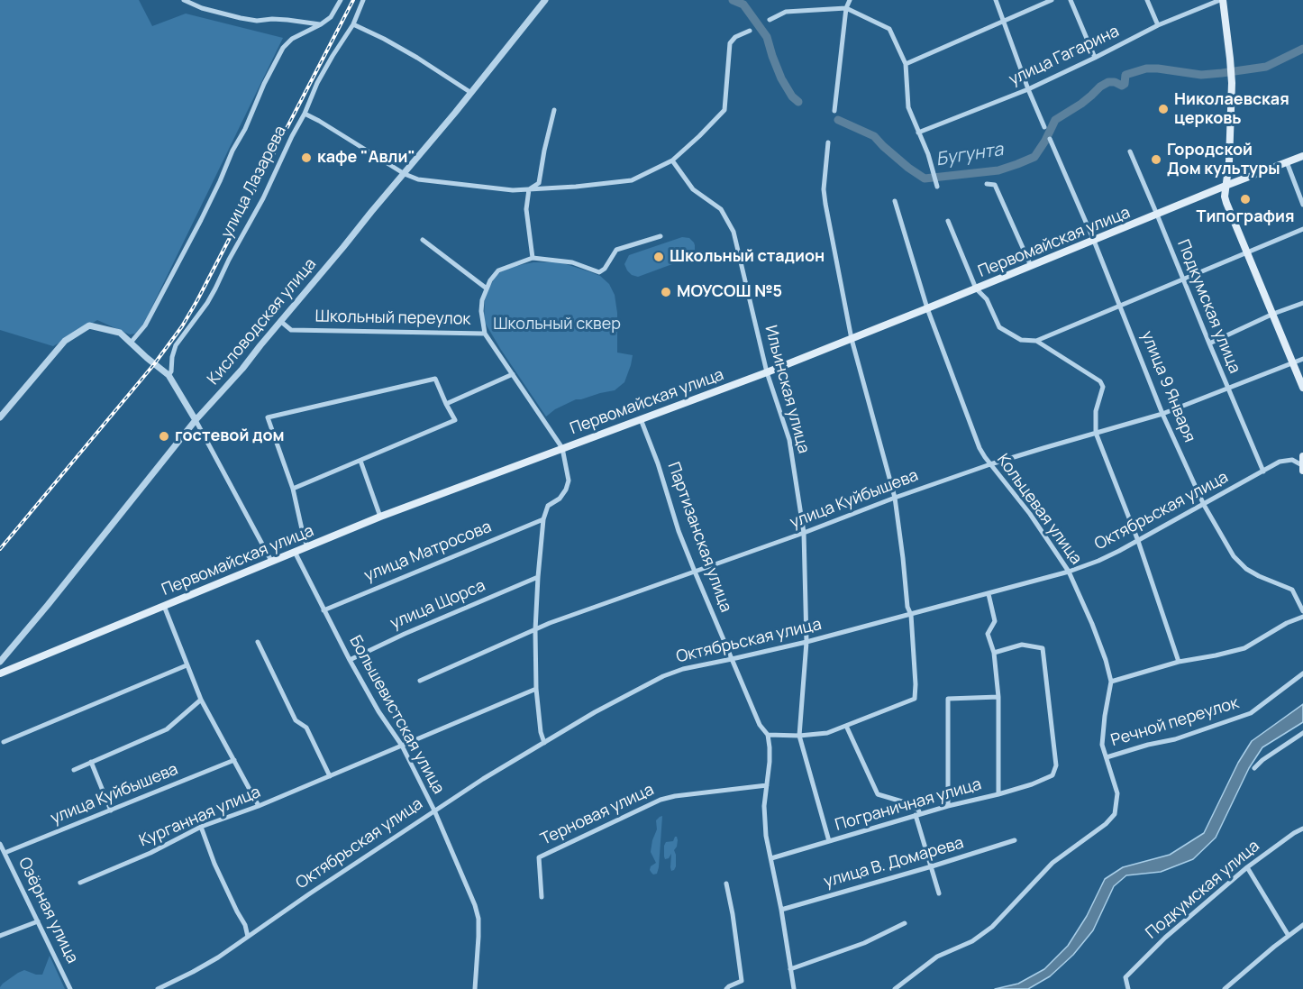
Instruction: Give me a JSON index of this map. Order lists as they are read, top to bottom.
{
  "streets": {
    "main road": ["Первомайская улица"],
    "street": [
      "улица Гагарина",
      "улица Лазарева",
      "Подкумская улица",
      "Школьный переулок",
      "Кисловодская улица",
      "улица 9 Января",
      "Ильинская улица",
      "улица Куйбышева",
      "Кольцевая улица",
      "Октябрьская улица",
      "Партизанская улица",
      "улица Матросова",
      "улица Щорса",
      "Большевистская улица",
      "Речной переулок",
      "Пограничная улица",
      "Терновая улица",
      "Курганная улица",
      "улица В. Домарева",
      "Озёрная улица"
    ]
  },
  "crossings": [
    ["Первомайская улица", "Подкумская улица"],
    ["Первомайская улица", "Школьный переулок"],
    ["Первомайская улица", "улица 9 Января"],
    ["Первомайская улица", "Ильинская улица"],
    ["Первомайская улица", "Кольцевая улица"],
    ["Первомайская улица", "Партизанская улица"],
    ["Первомайская улица", "Большевистская улица"],
    ["Подкумская улица", "улица Куйбышева"],
    ["Подкумская улица", "Октябрьская улица"],
    ["Школьный переулок", "Кисловодская улица"],
    ["Школьный переулок", "улица Матросова"],
    ["улица 9 Января", "улица Куйбышева"],
    ["улица 9 Января", "Октябрьская улица"],
    ["Ильинская улица", "улица Куйбышева"],
    ["Ильинская улица", "Октябрьская улица"],
    ["Ильинская улица", "Пограничная улица"],
    ["улица Куйбышева", "Кольцевая улица"],
    ["улица Куйбышева", "Партизанская улица"],
    ["улица Куйбышева", "Озёрная улица"],
    ["Кольцевая улица", "Октябрьская улица"],
    ["Кольцевая улица", "Речной переулок"],
    ["Октябрьская улица", "Партизанская улица"],
    ["Октябрьская улица", "Большевистская улица"],
    ["Партизанская улица", "Пограничная улица"],
    ["Партизанская улица", "Терновая улица"],
    ["Партизанская улица", "улица В. Домарева"],
    ["улица Матросова", "Большевистская улица"],
    ["улица Щорса", "Большевистская улица"],
    ["Большевистская улица", "Курганная улица"]
  ],
  "water": ["Бугунта"],
  "parks": ["Школьный сквер"],
  "places": [
    "Николаевская церковь",
    "кафе \"Авли\"",
    "Городской Дом культуры",
    "Типография",
    "Школьный стадион",
    "МОУСОШ №5",
    "гостевой дом"
  ]
}
